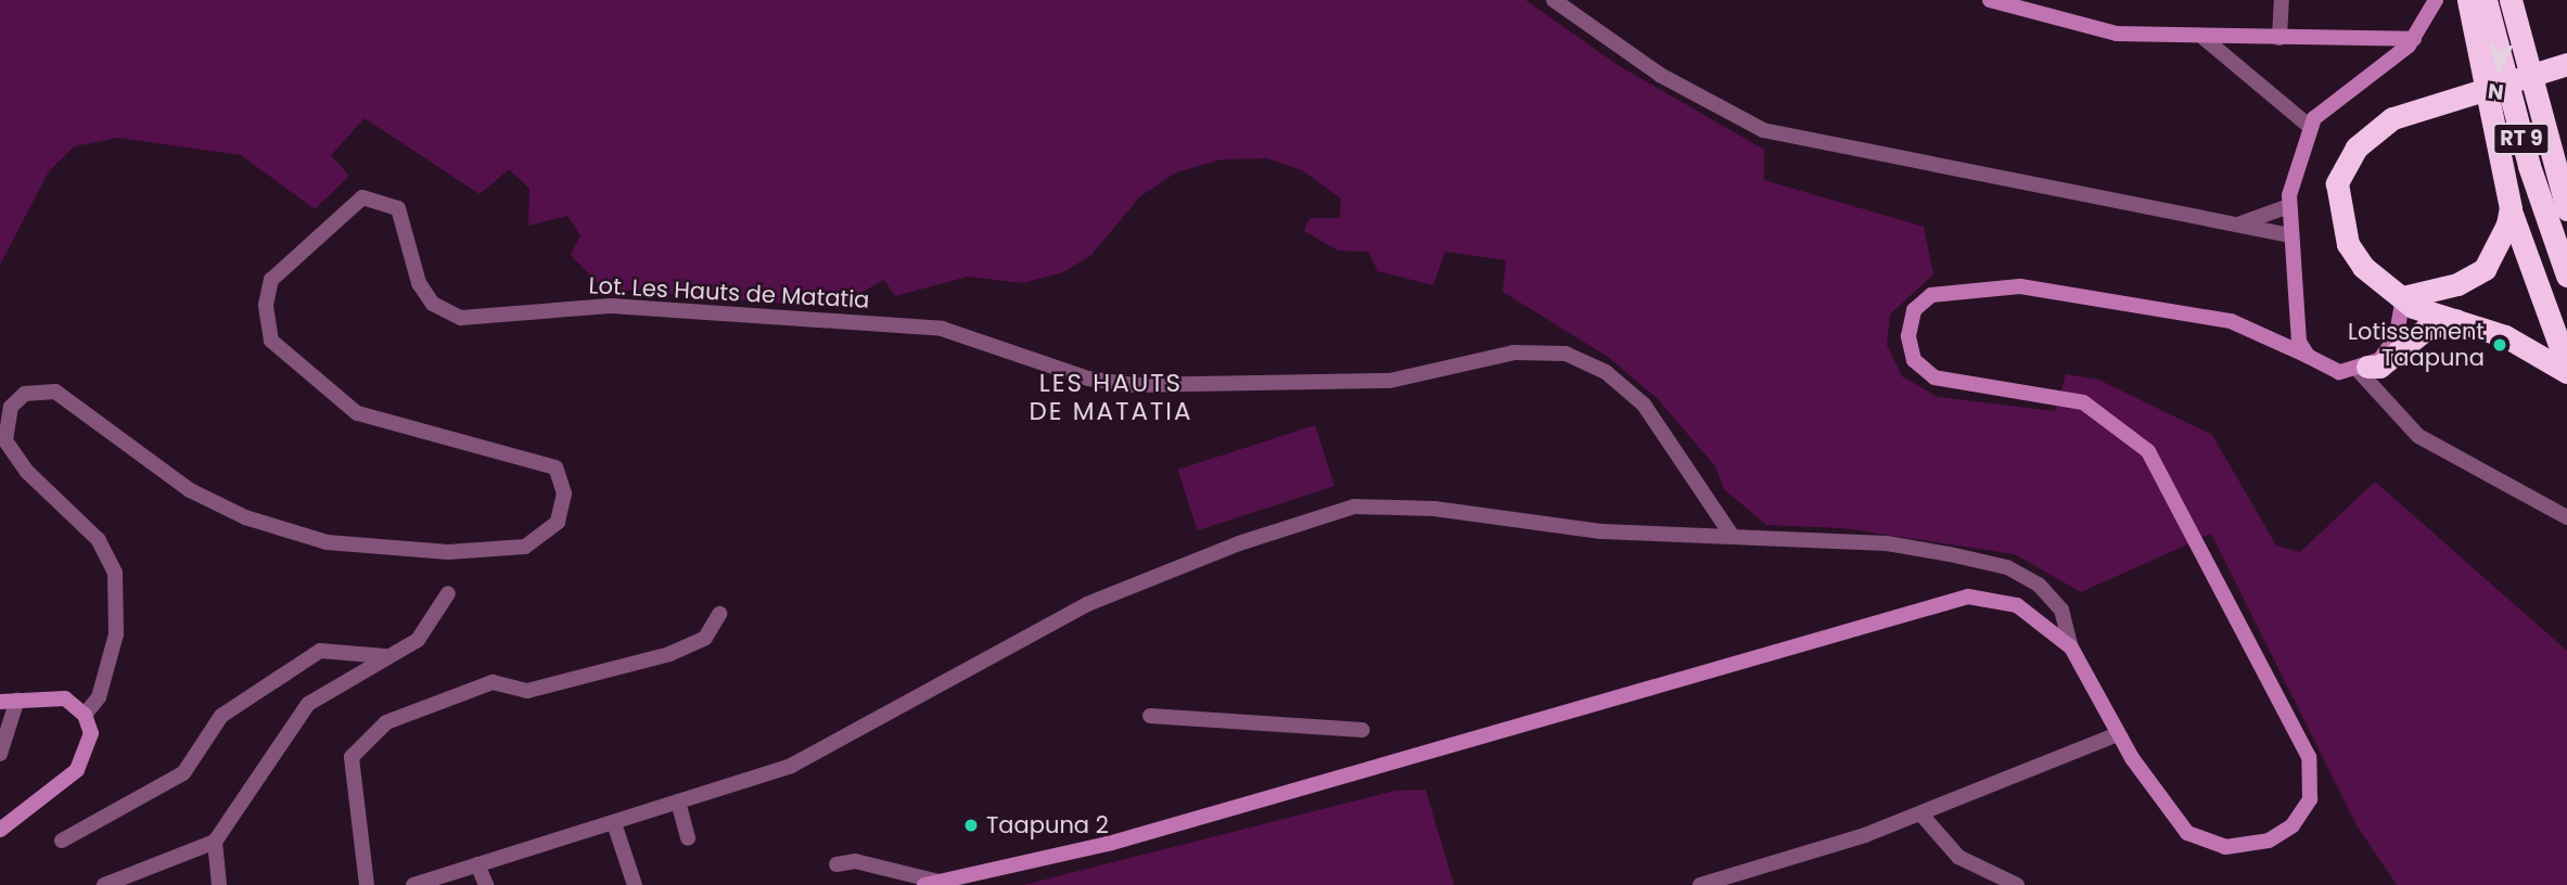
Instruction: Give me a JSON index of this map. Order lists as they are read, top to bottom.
{
  "streets": {
    "highway": ["RT 9"],
    "street": ["Lot. Les Hauts de Matatia"]
  },
  "districts": ["LES HAUTS DE MATATIA"],
  "places": ["Lotissement Taapuna", "Taapuna 2"],
  "north": "bottom"
}
